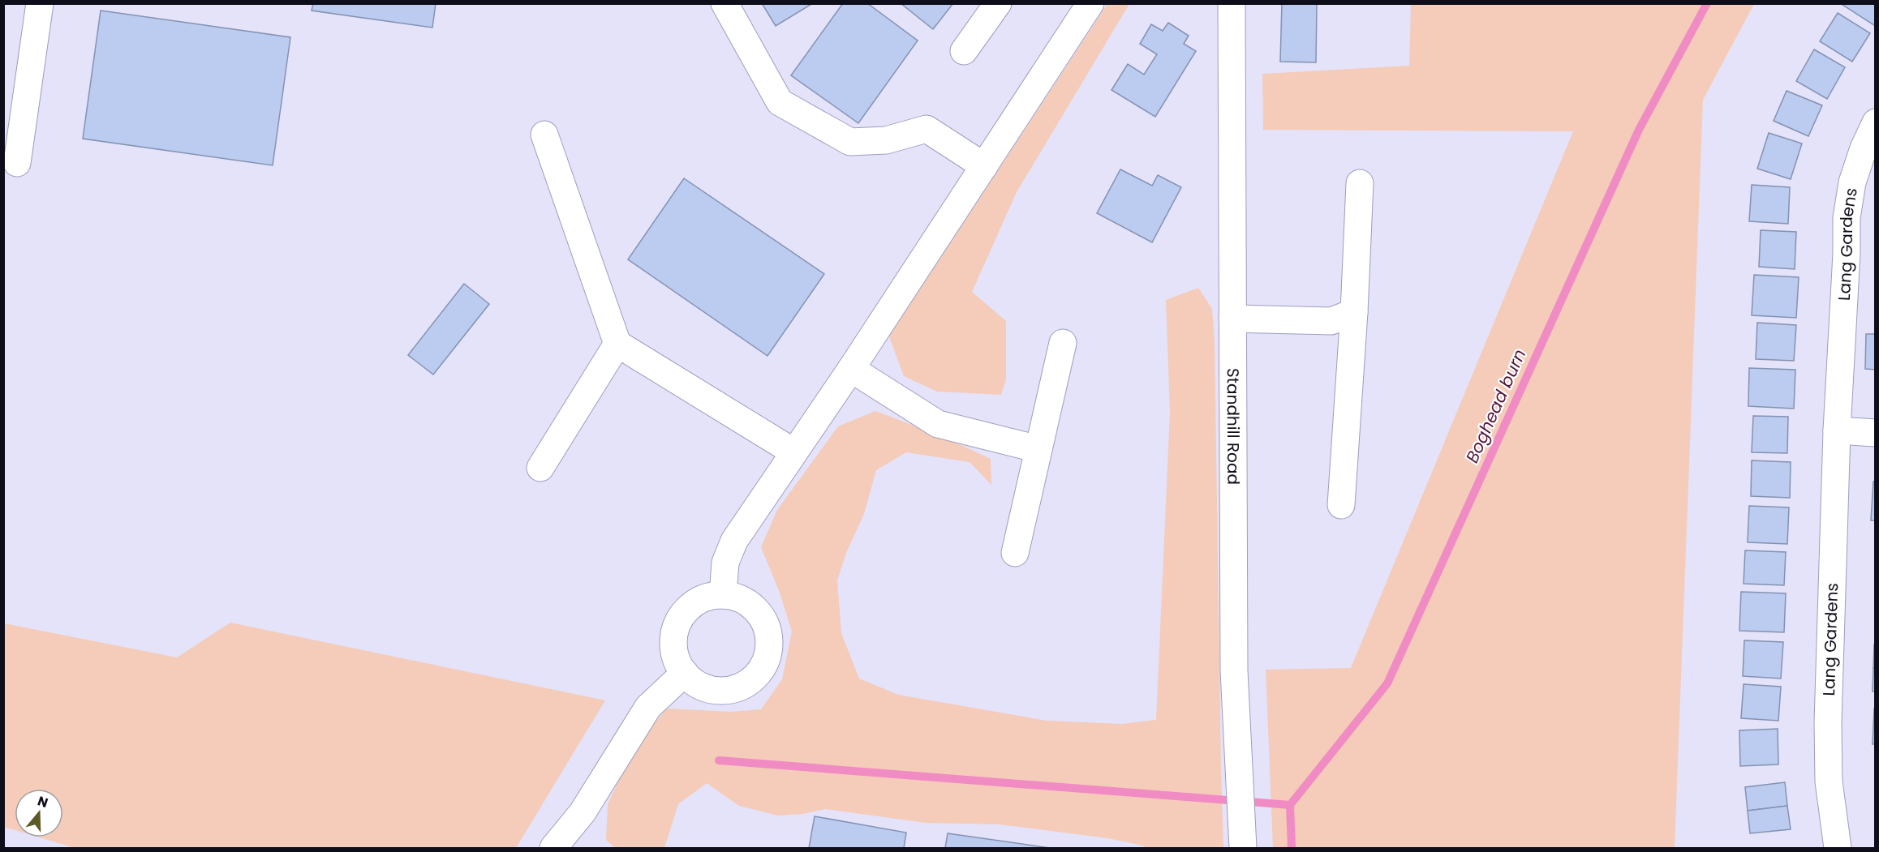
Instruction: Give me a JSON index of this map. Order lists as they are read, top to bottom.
{
  "streets": {
    "street": ["Lang Gardens", "Standhill Road"]
  },
  "water": ["Boghead burn"],
  "north": "top"
}
